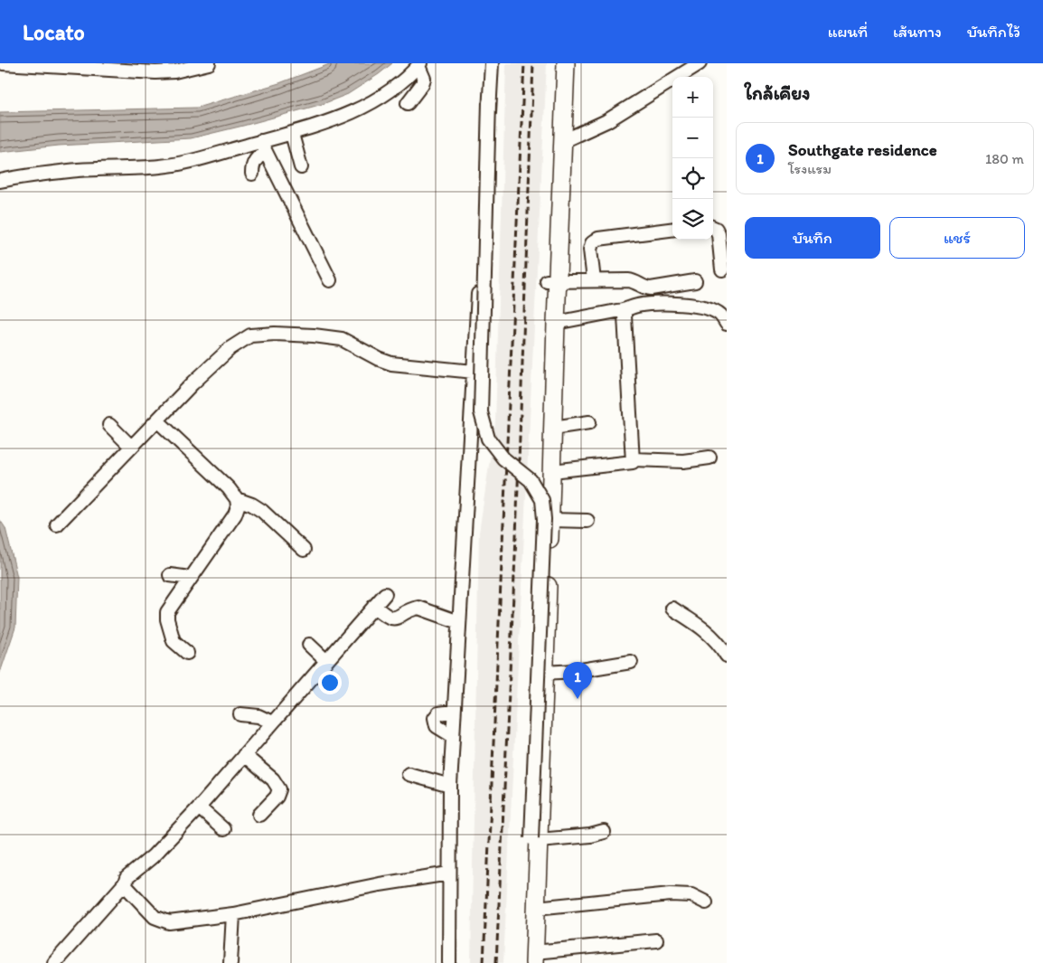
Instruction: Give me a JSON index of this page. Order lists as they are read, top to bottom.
{
  "page": {
    "header": "Locato",
    "nav": ["แผนที่", "เส้นทาง", "บันทึกไว้"],
    "heading": "ใกล้เคียง",
    "map_buttons": ["+", "−"],
    "list": [
      {
        "mark": "1",
        "name": "Southgate residence",
        "note": "โรงแรม",
        "value": "180 m"
      }
    ],
    "buttons": ["บันทึก", "แชร์"],
    "pins": "1"
  }
}
